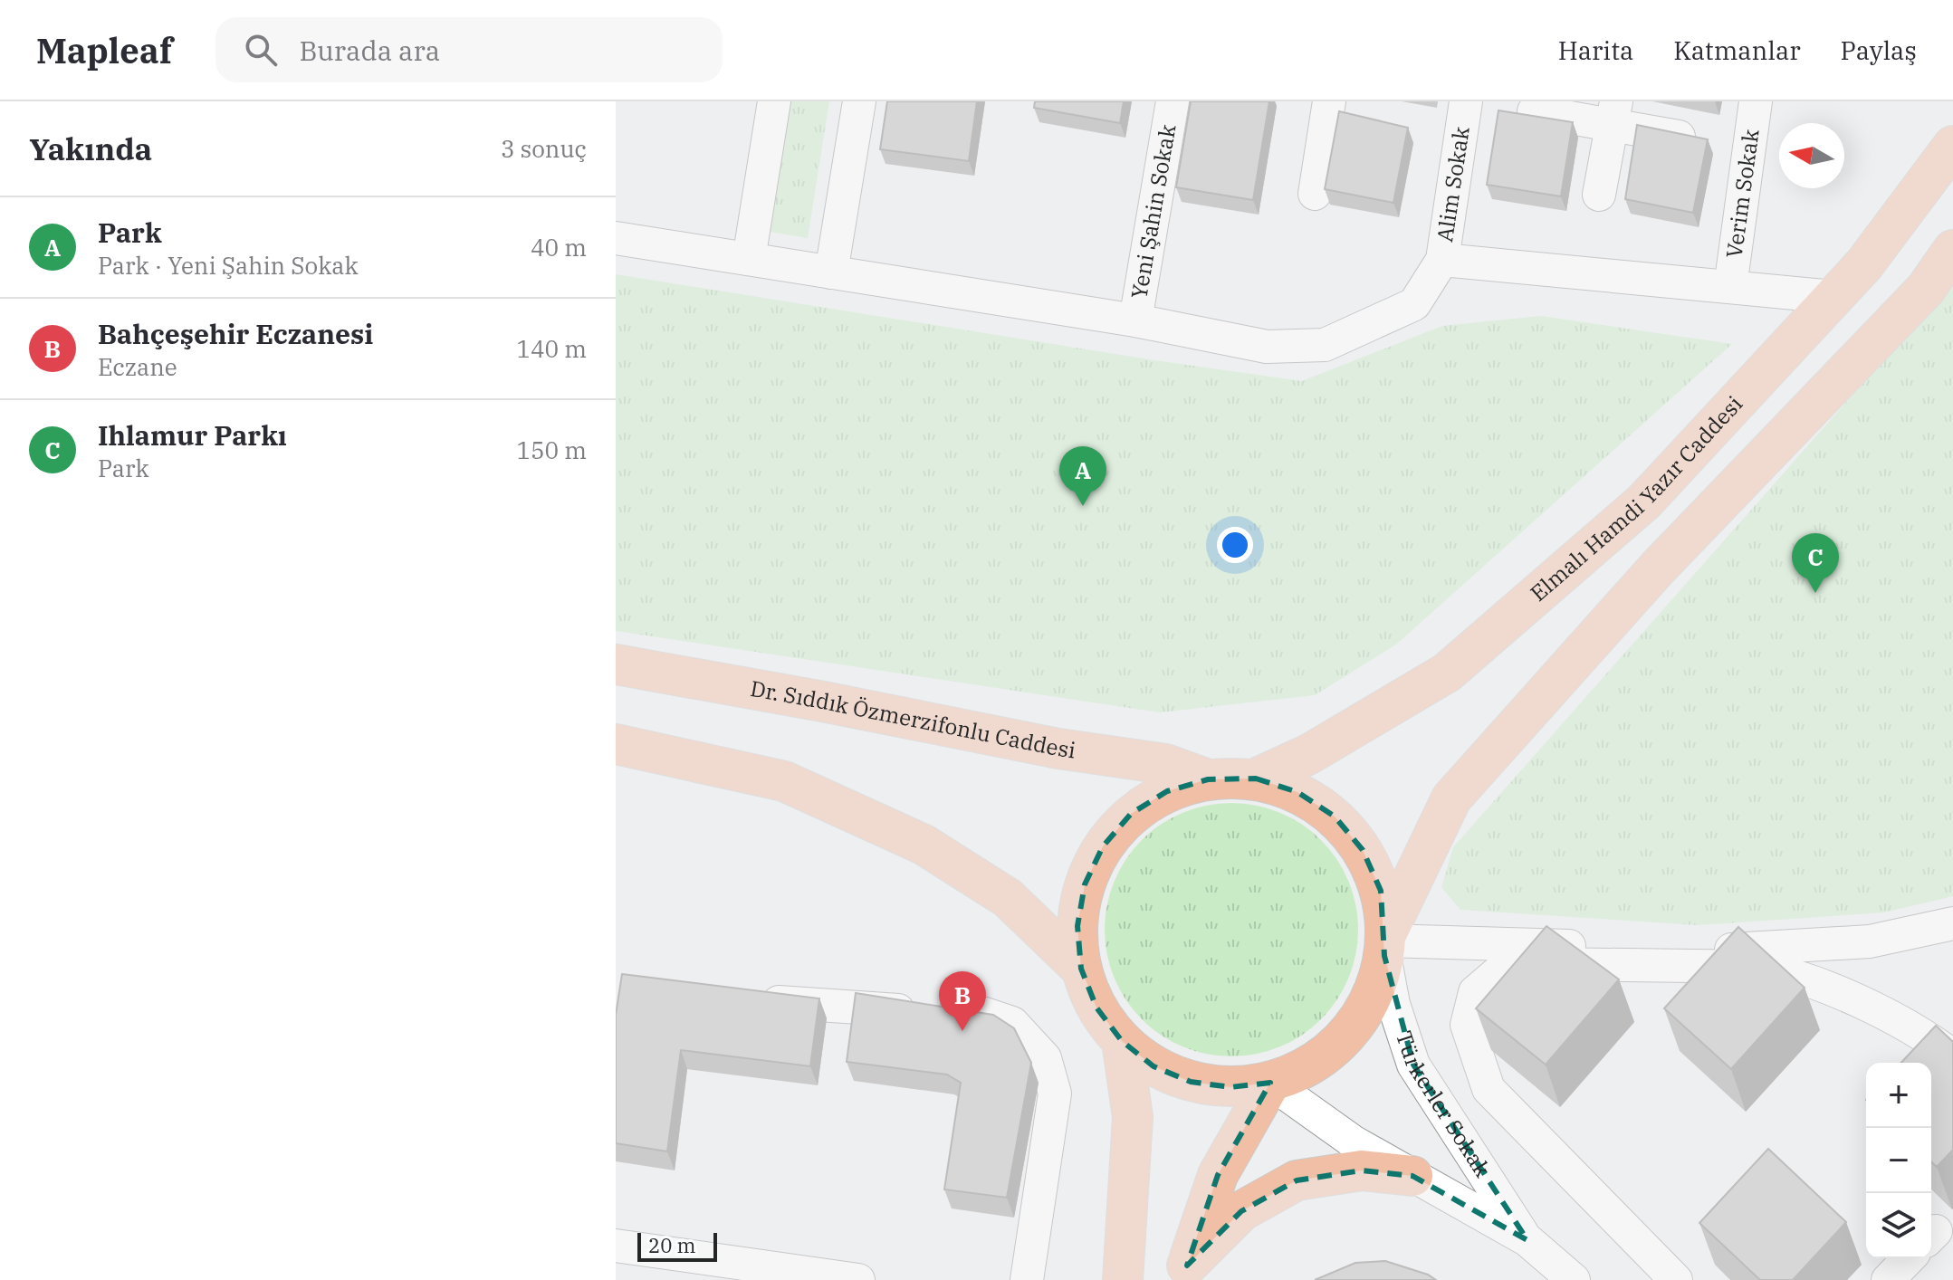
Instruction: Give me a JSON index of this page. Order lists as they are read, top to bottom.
{
  "streets": {
    "main road": ["Elmalı Hamdi Yazır Caddesi", "Dr. Sıddık Özmerzifonlu Caddesi"],
    "street": [
      "Alim Sokak",
      "Verim Sokak",
      "Yeni Şahin Sokak",
      "Türkerler Sokak"
    ]
  },
  "crossings": [
    ["Alim Sokak", "Yeni Şahin Sokak"]
  ],
  "scale_bar": "20 m",
  "north": "left",
  "page": {
    "header": "Mapleaf",
    "search": "Burada ara",
    "nav": ["Harita", "Katmanlar", "Paylaş"],
    "heading": ["Yakında", "3 sonuç"],
    "list": [
      {
        "mark": "A",
        "name": "Park",
        "note": "Park · Yeni Şahin Sokak",
        "value": "40 m"
      },
      {
        "mark": "B",
        "name": "Bahçeşehir Eczanesi",
        "note": "Eczane",
        "value": "140 m"
      },
      {
        "mark": "C",
        "name": "Ihlamur Parkı",
        "note": "Park",
        "value": "150 m"
      }
    ],
    "pins": ["A", "C", "B"],
    "map_buttons": ["+", "−"],
    "scale": "20 m"
  }
}
